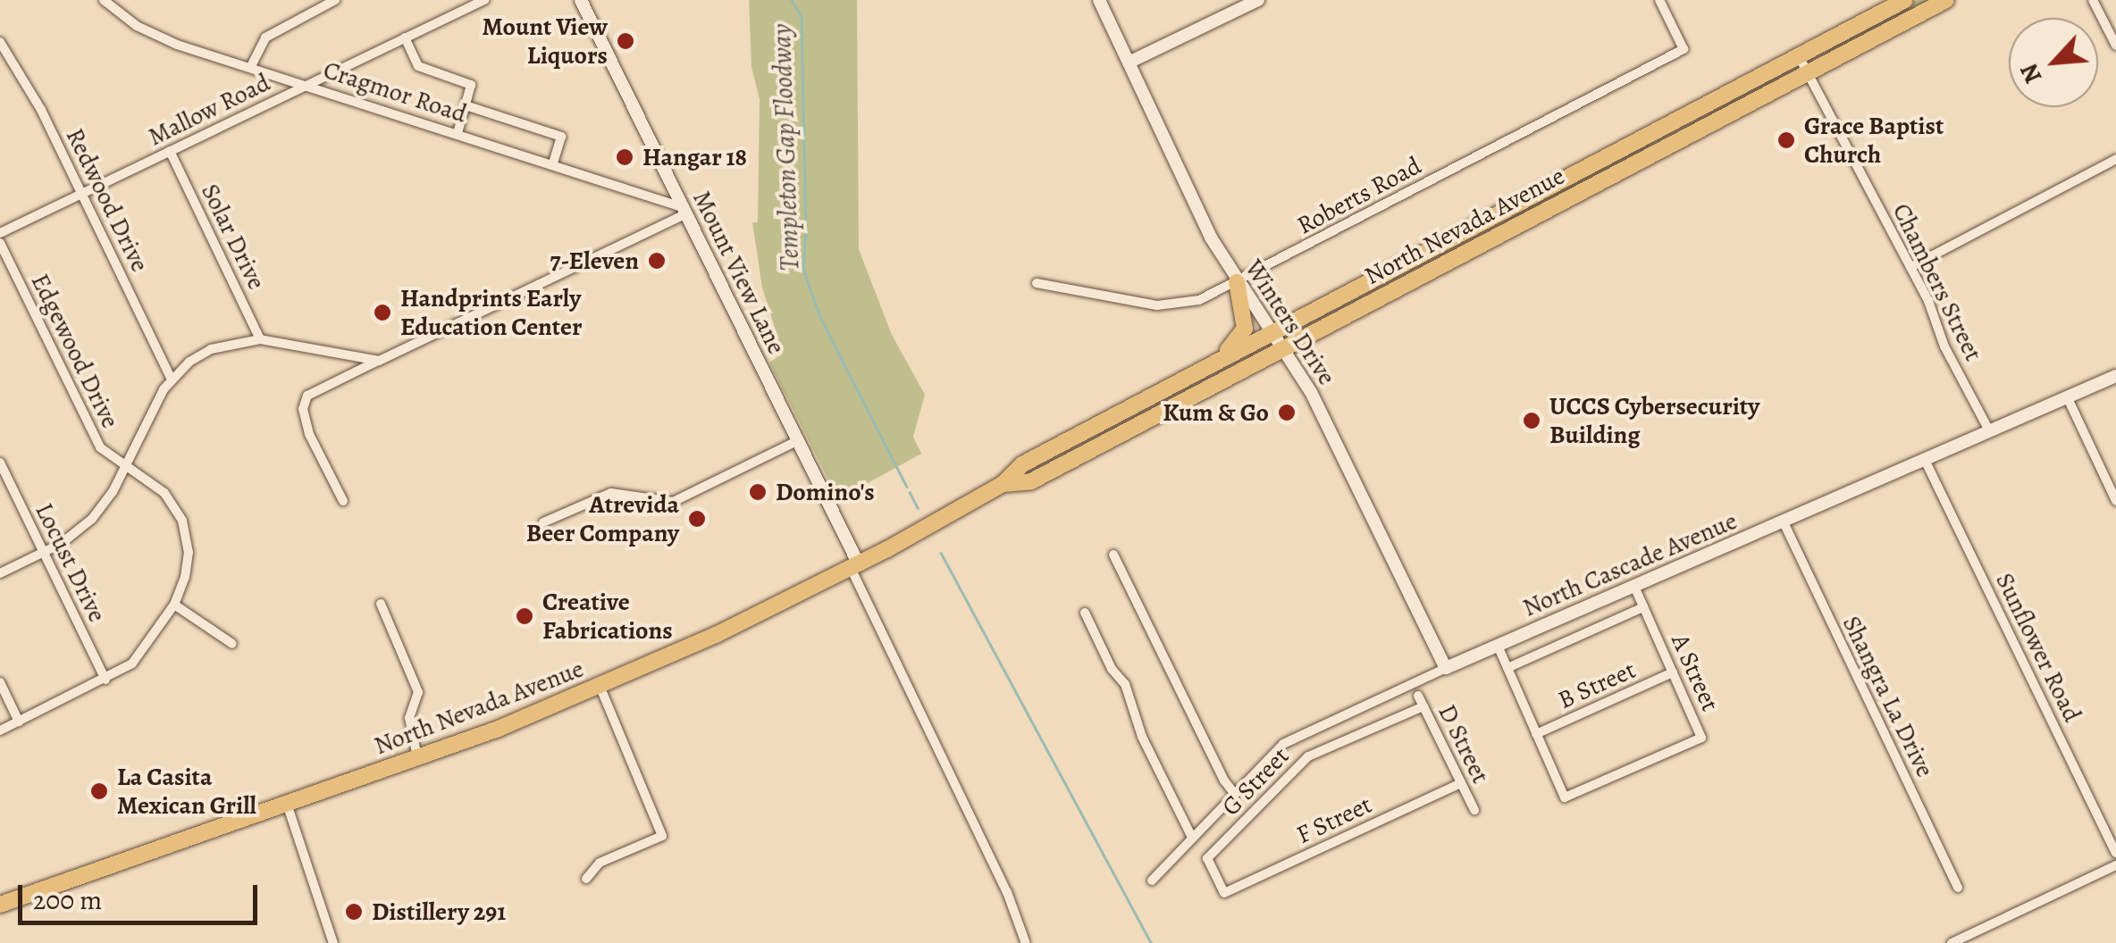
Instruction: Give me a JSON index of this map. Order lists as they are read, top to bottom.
{
  "streets": {
    "main road": ["North Nevada Avenue"],
    "street": [
      "Cragmor Road",
      "Mallow Road",
      "Roberts Road",
      "Redwood Drive",
      "Solar Drive",
      "Mount View Lane",
      "Chambers Street",
      "Winters Drive",
      "Edgewood Drive",
      "Locust Drive",
      "North Cascade Avenue",
      "Sunflower Road",
      "A Street",
      "B Street",
      "Shangra La Drive",
      "D Street",
      "G Street",
      "F Street"
    ]
  },
  "crossings": [
    ["Cragmor Road", "Mallow Road"],
    ["Cragmor Road", "Mount View Lane"],
    ["Mallow Road", "Redwood Drive"],
    ["Mallow Road", "Solar Drive"],
    ["Roberts Road", "Winters Drive"],
    ["North Nevada Avenue", "Mount View Lane"],
    ["North Nevada Avenue", "Chambers Street"],
    ["North Nevada Avenue", "Winters Drive"],
    ["Chambers Street", "North Cascade Avenue"],
    ["Winters Drive", "North Cascade Avenue"],
    ["Edgewood Drive", "Locust Drive"],
    ["North Cascade Avenue", "Sunflower Road"],
    ["North Cascade Avenue", "A Street"],
    ["North Cascade Avenue", "Shangra La Drive"],
    ["North Cascade Avenue", "D Street"],
    ["North Cascade Avenue", "G Street"],
    ["A Street", "B Street"],
    ["D Street", "G Street"],
    ["D Street", "F Street"],
    ["G Street", "F Street"]
  ],
  "water": ["Templeton Gap Floodway"],
  "places": [
    "Mount View Liquors",
    "Grace Baptist Church",
    "Hangar 18",
    "7-Eleven",
    "Handprints Early Education Center",
    "Kum & Go",
    "UCCS Cybersecurity Building",
    "Domino's",
    "Atrevida Beer Company",
    "Creative Fabrications",
    "La Casita Mexican Grill",
    "Distillery 291"
  ],
  "scale_bar": "200 m",
  "north": "bottom left"
}
